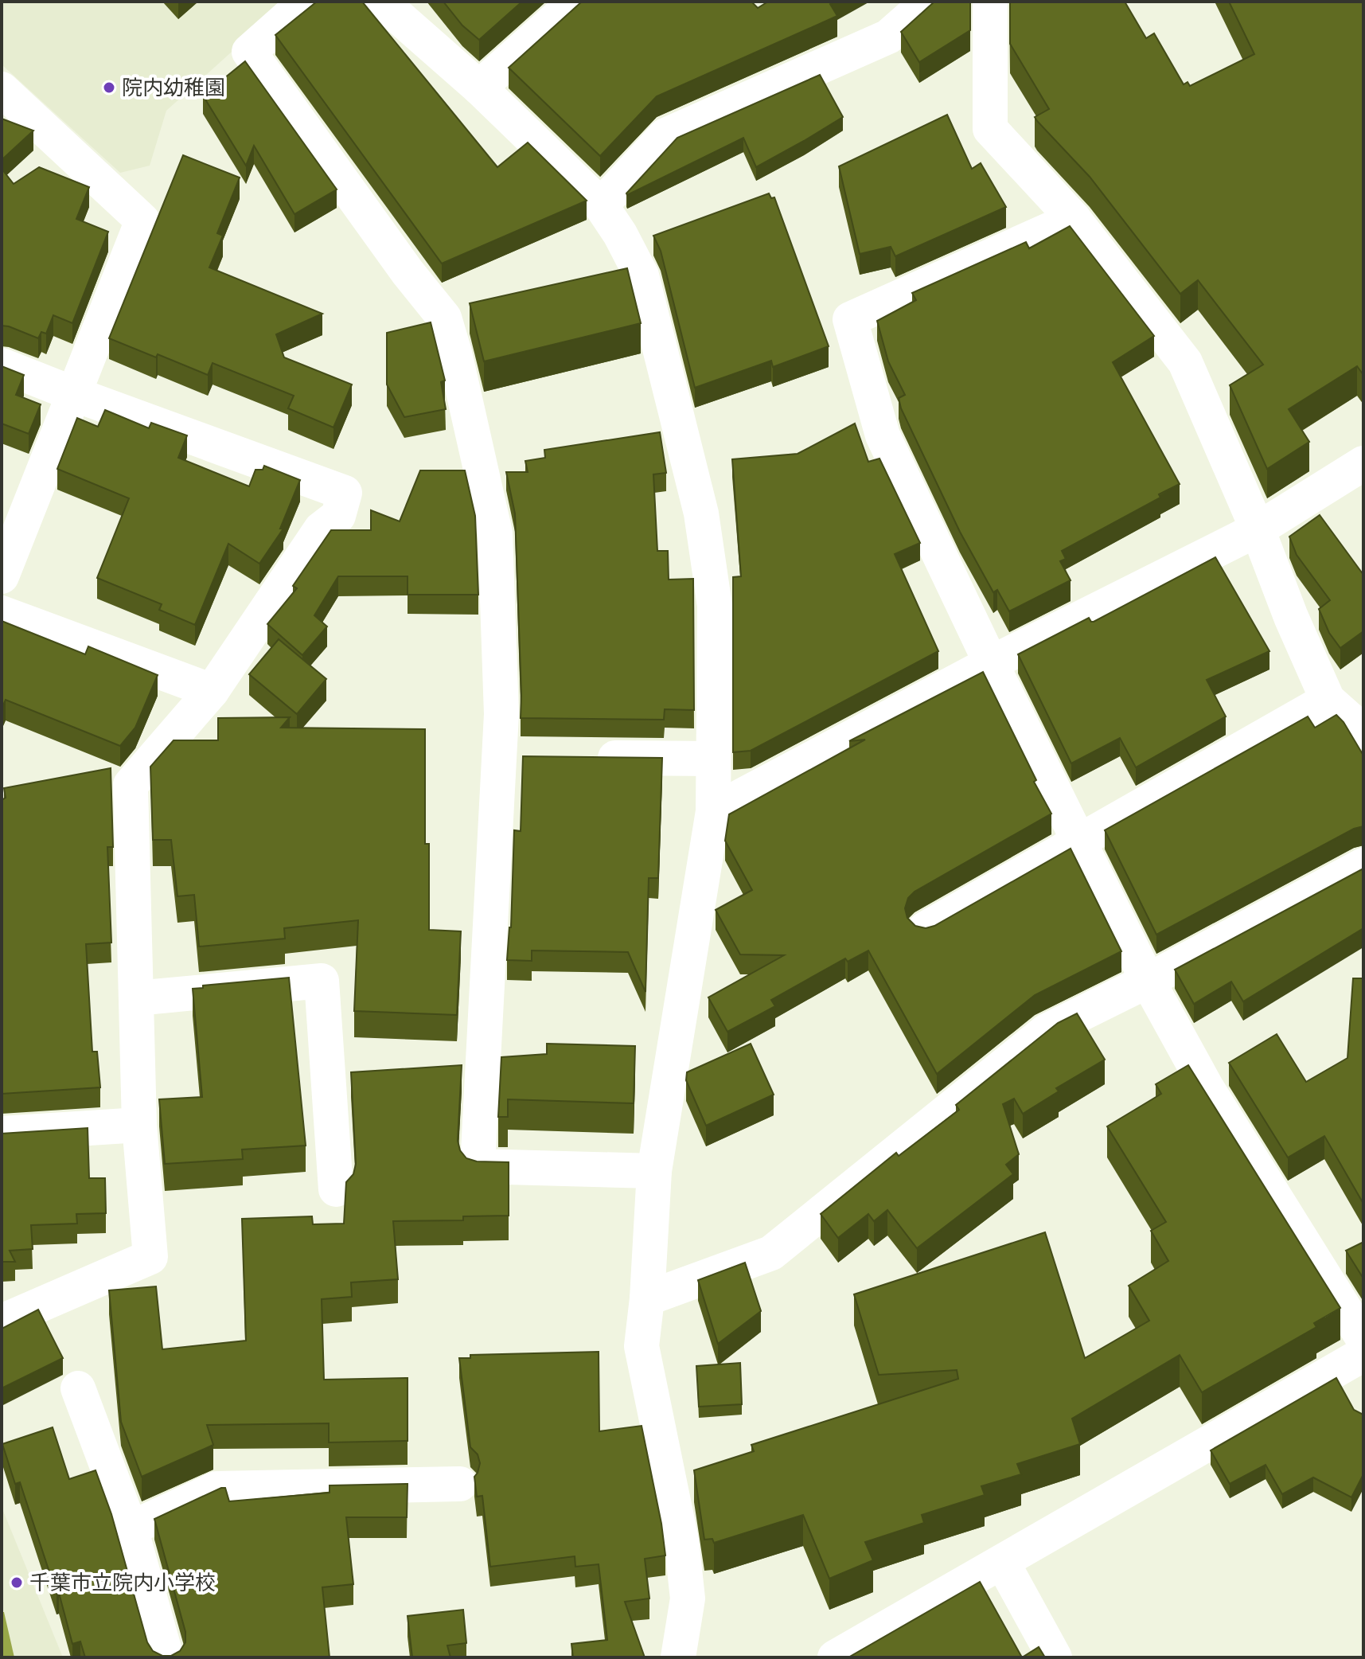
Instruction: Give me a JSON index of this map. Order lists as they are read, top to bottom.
{
  "places": ["院内幼稚園", "千葉市立院内小学校"]
}
